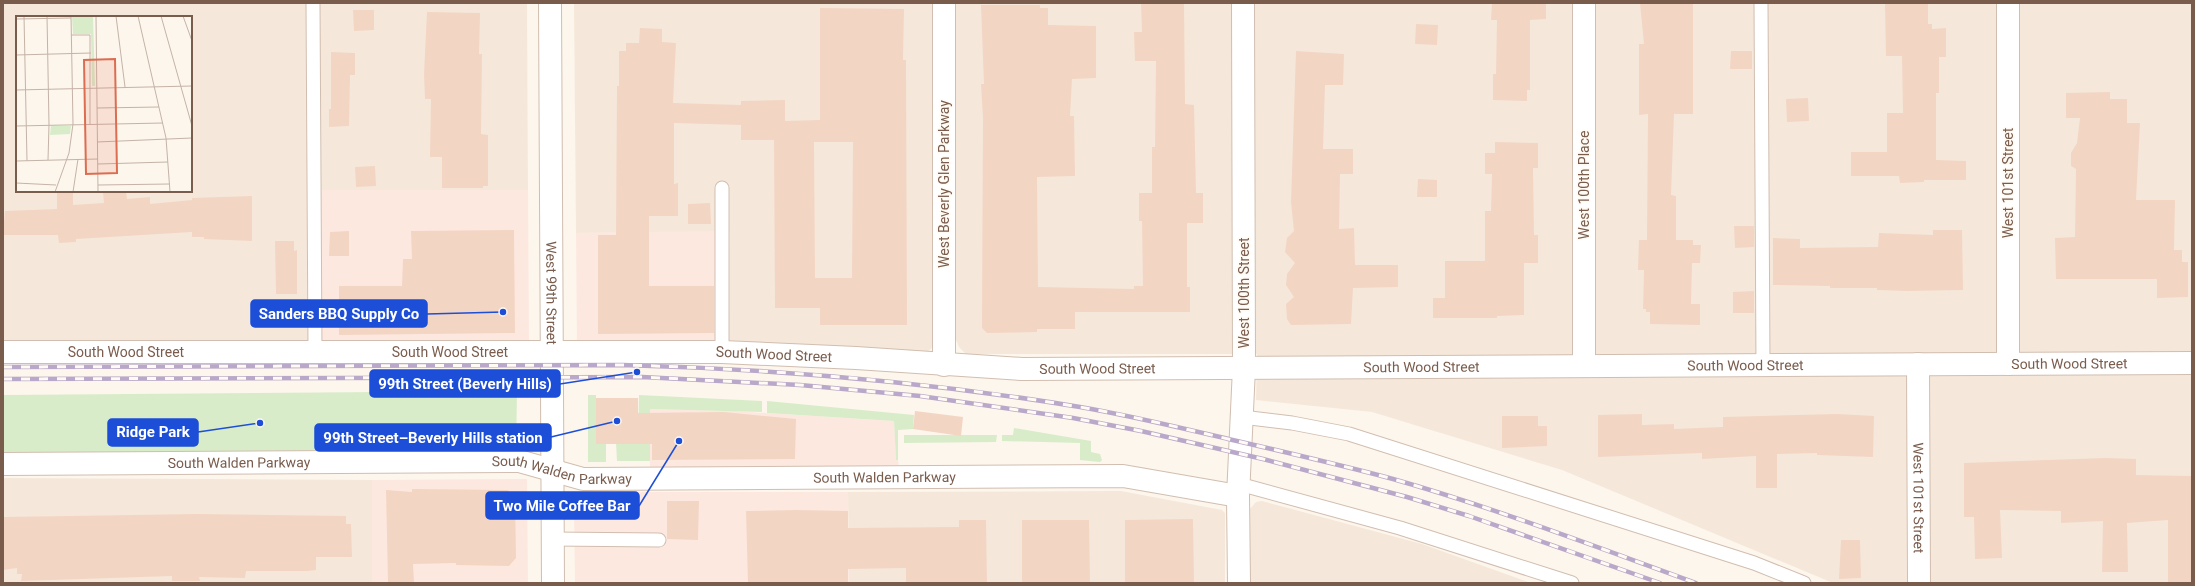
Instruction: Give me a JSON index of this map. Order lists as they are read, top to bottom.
{
  "streets": {
    "street": [
      "West 101st Street",
      "West Beverly Glen Parkway",
      "West 100th Place",
      "West 99th Street",
      "West 100th Street",
      "South Wood Street",
      "South Walden Parkway"
    ]
  },
  "crossings": [
    ["West 101st Street", "South Wood Street"],
    ["West Beverly Glen Parkway", "South Wood Street"],
    ["West 100th Place", "South Wood Street"],
    ["West 99th Street", "South Wood Street"],
    ["West 99th Street", "South Walden Parkway"],
    ["West 100th Street", "South Wood Street"],
    ["West 100th Street", "South Walden Parkway"]
  ],
  "places": [
    "Sanders BBQ Supply Co",
    "99th Street (Beverly Hills)",
    "99th Street–Beverly Hills station",
    "Ridge Park",
    "Two Mile Coffee Bar"
  ]
}
